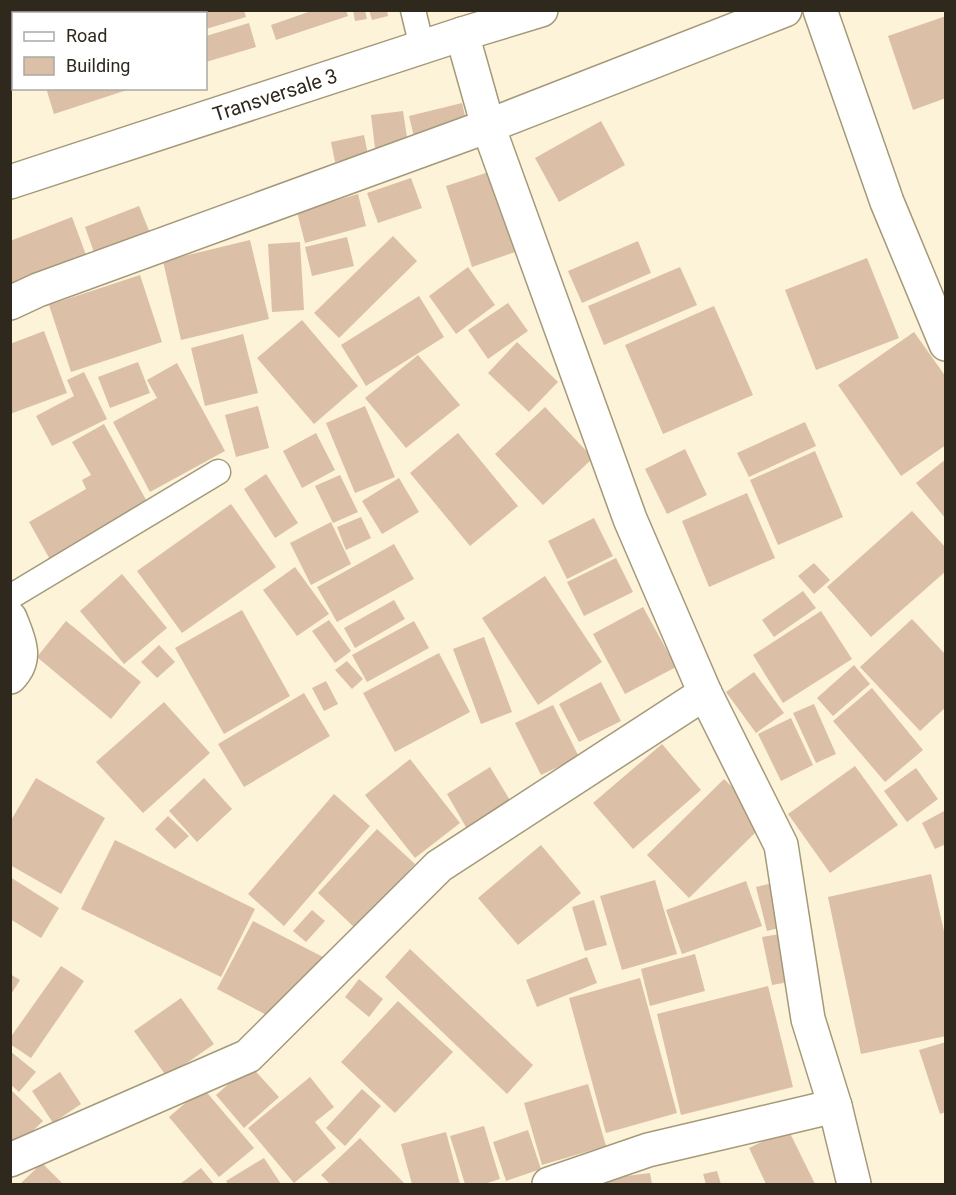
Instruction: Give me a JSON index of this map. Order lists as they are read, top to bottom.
{
  "streets": {
    "street": ["Transversale 3"]
  },
  "legend": ["Road", "Building"]
}
